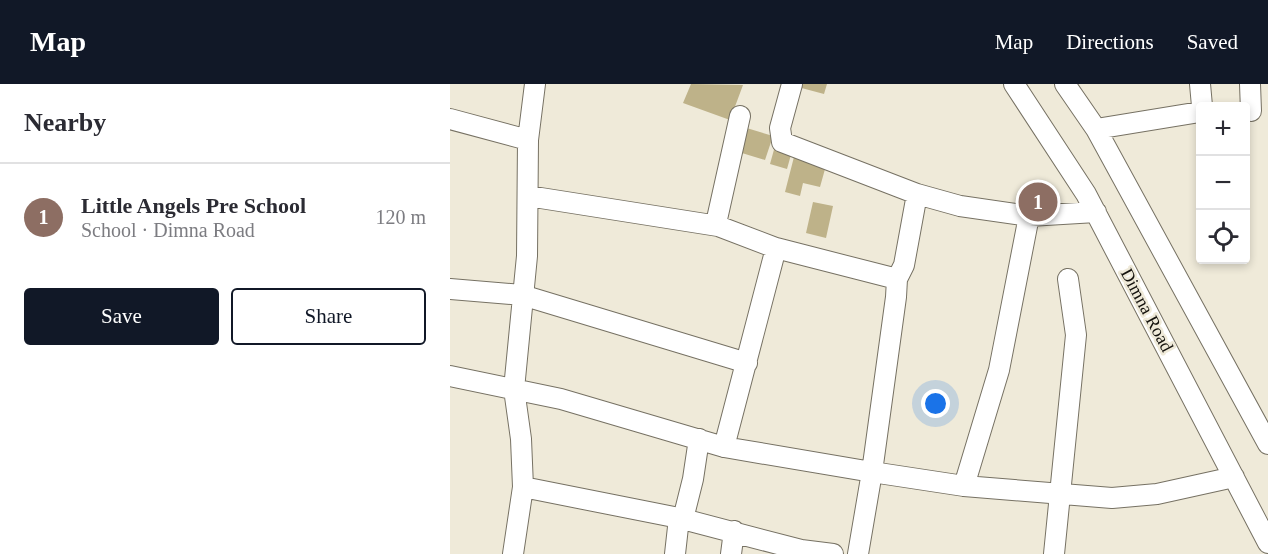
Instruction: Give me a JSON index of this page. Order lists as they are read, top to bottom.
{
  "streets": {
    "street": ["Dimna Road"]
  },
  "page": {
    "header": "Map",
    "nav": ["Map", "Directions", "Saved"],
    "heading": "Nearby",
    "map_buttons": ["+", "−"],
    "list": [
      {
        "mark": "1",
        "name": "Little Angels Pre School",
        "note": "School · Dimna Road",
        "value": "120 m"
      }
    ],
    "pins": "1",
    "buttons": ["Save", "Share"]
  }
}
